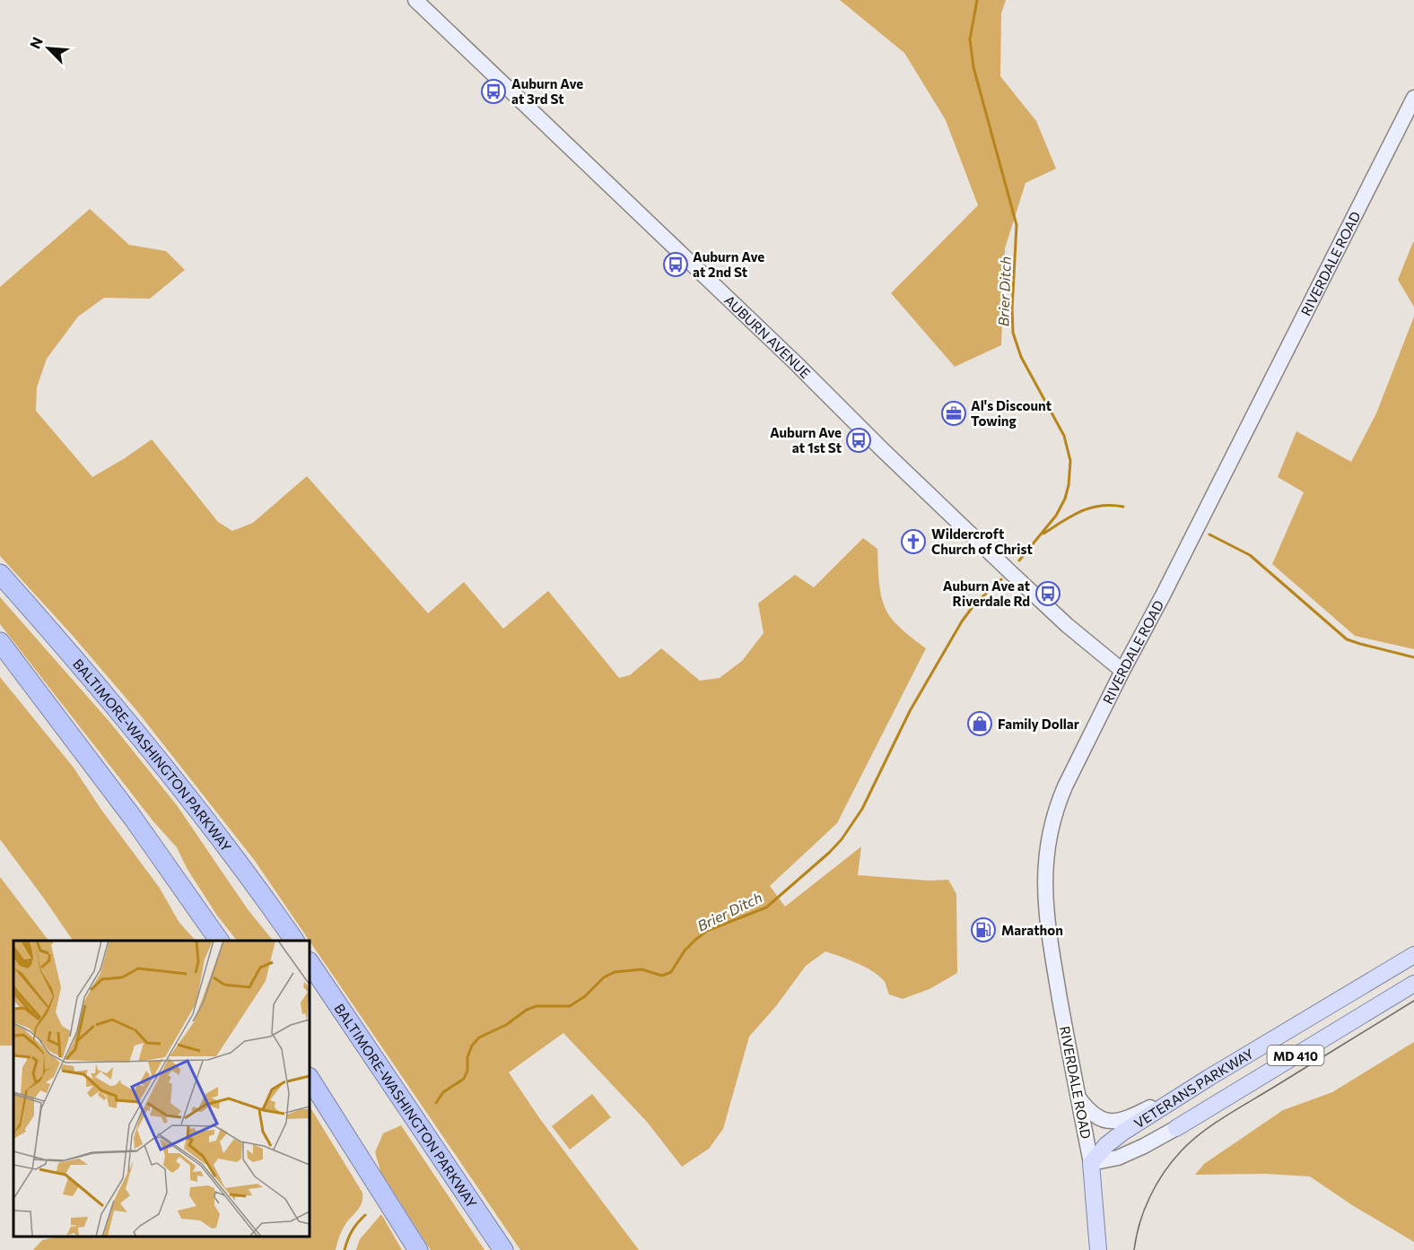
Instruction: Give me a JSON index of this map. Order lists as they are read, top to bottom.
{
  "streets": {
    "highway": ["BALTIMORE-WASHINGTON PARKWAY"],
    "main road": [
      "RIVERDALE ROAD",
      "AUBURN AVENUE",
      "MD 410",
      "VETERANS PARKWAY"
    ]
  },
  "crossings": [
    ["RIVERDALE ROAD", "AUBURN AVENUE"],
    ["RIVERDALE ROAD", "VETERANS PARKWAY"]
  ],
  "water": ["Brier Ditch"],
  "places": {
    "bus stop": [
      "Auburn Ave at 3rd St",
      "Auburn Ave at 2nd St",
      "Auburn Ave at 1st St",
      "Auburn Ave at Riverdale Rd"
    ],
    "office": ["Al's Discount Towing"],
    "church": ["Wildercroft Church of Christ"],
    "shop": ["Family Dollar"],
    "fuel station": ["Marathon"]
  },
  "north": "top left"
}
